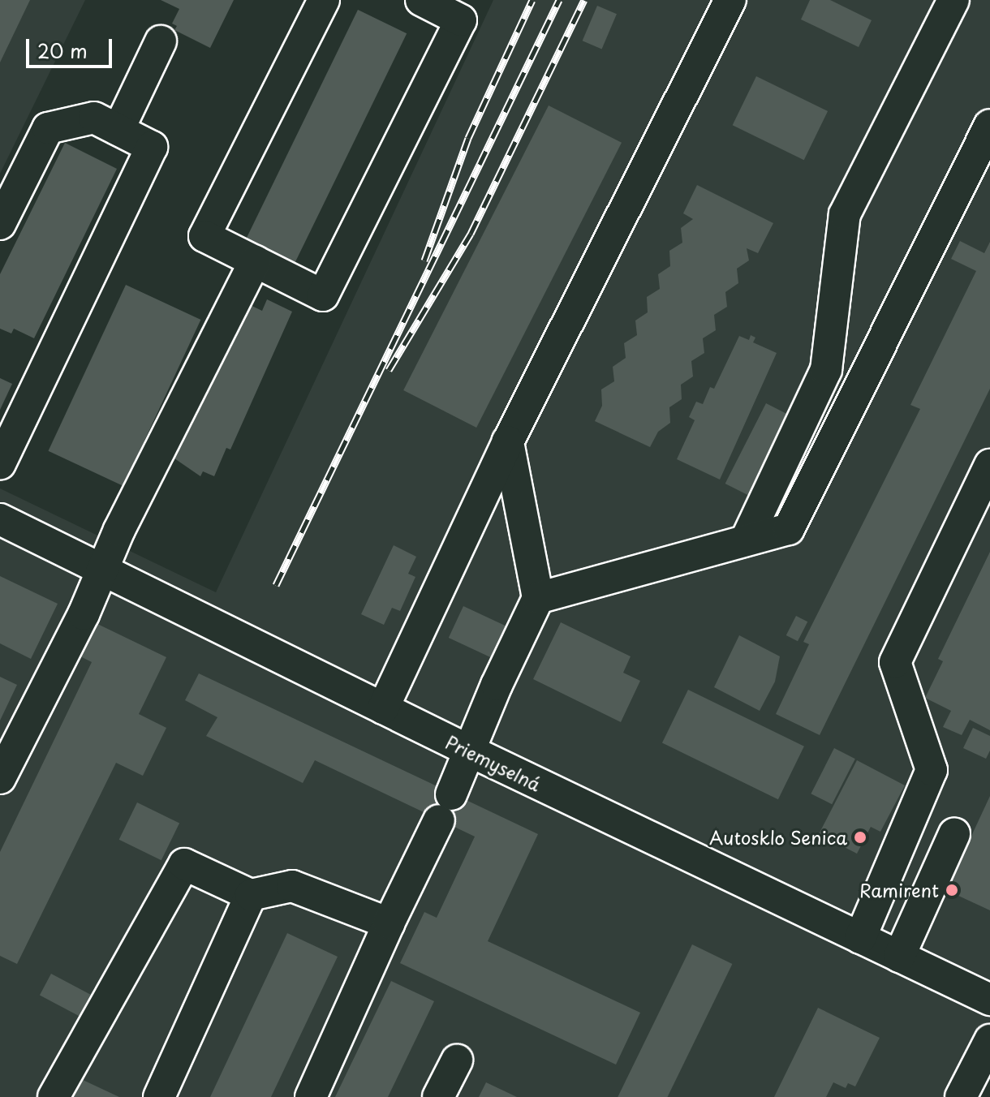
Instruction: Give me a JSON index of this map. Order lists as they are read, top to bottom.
{
  "streets": {
    "street": ["Priemyselná"]
  },
  "places": ["Autosklo Senica", "Ramirent"],
  "scale_bar": "20 m"
}
